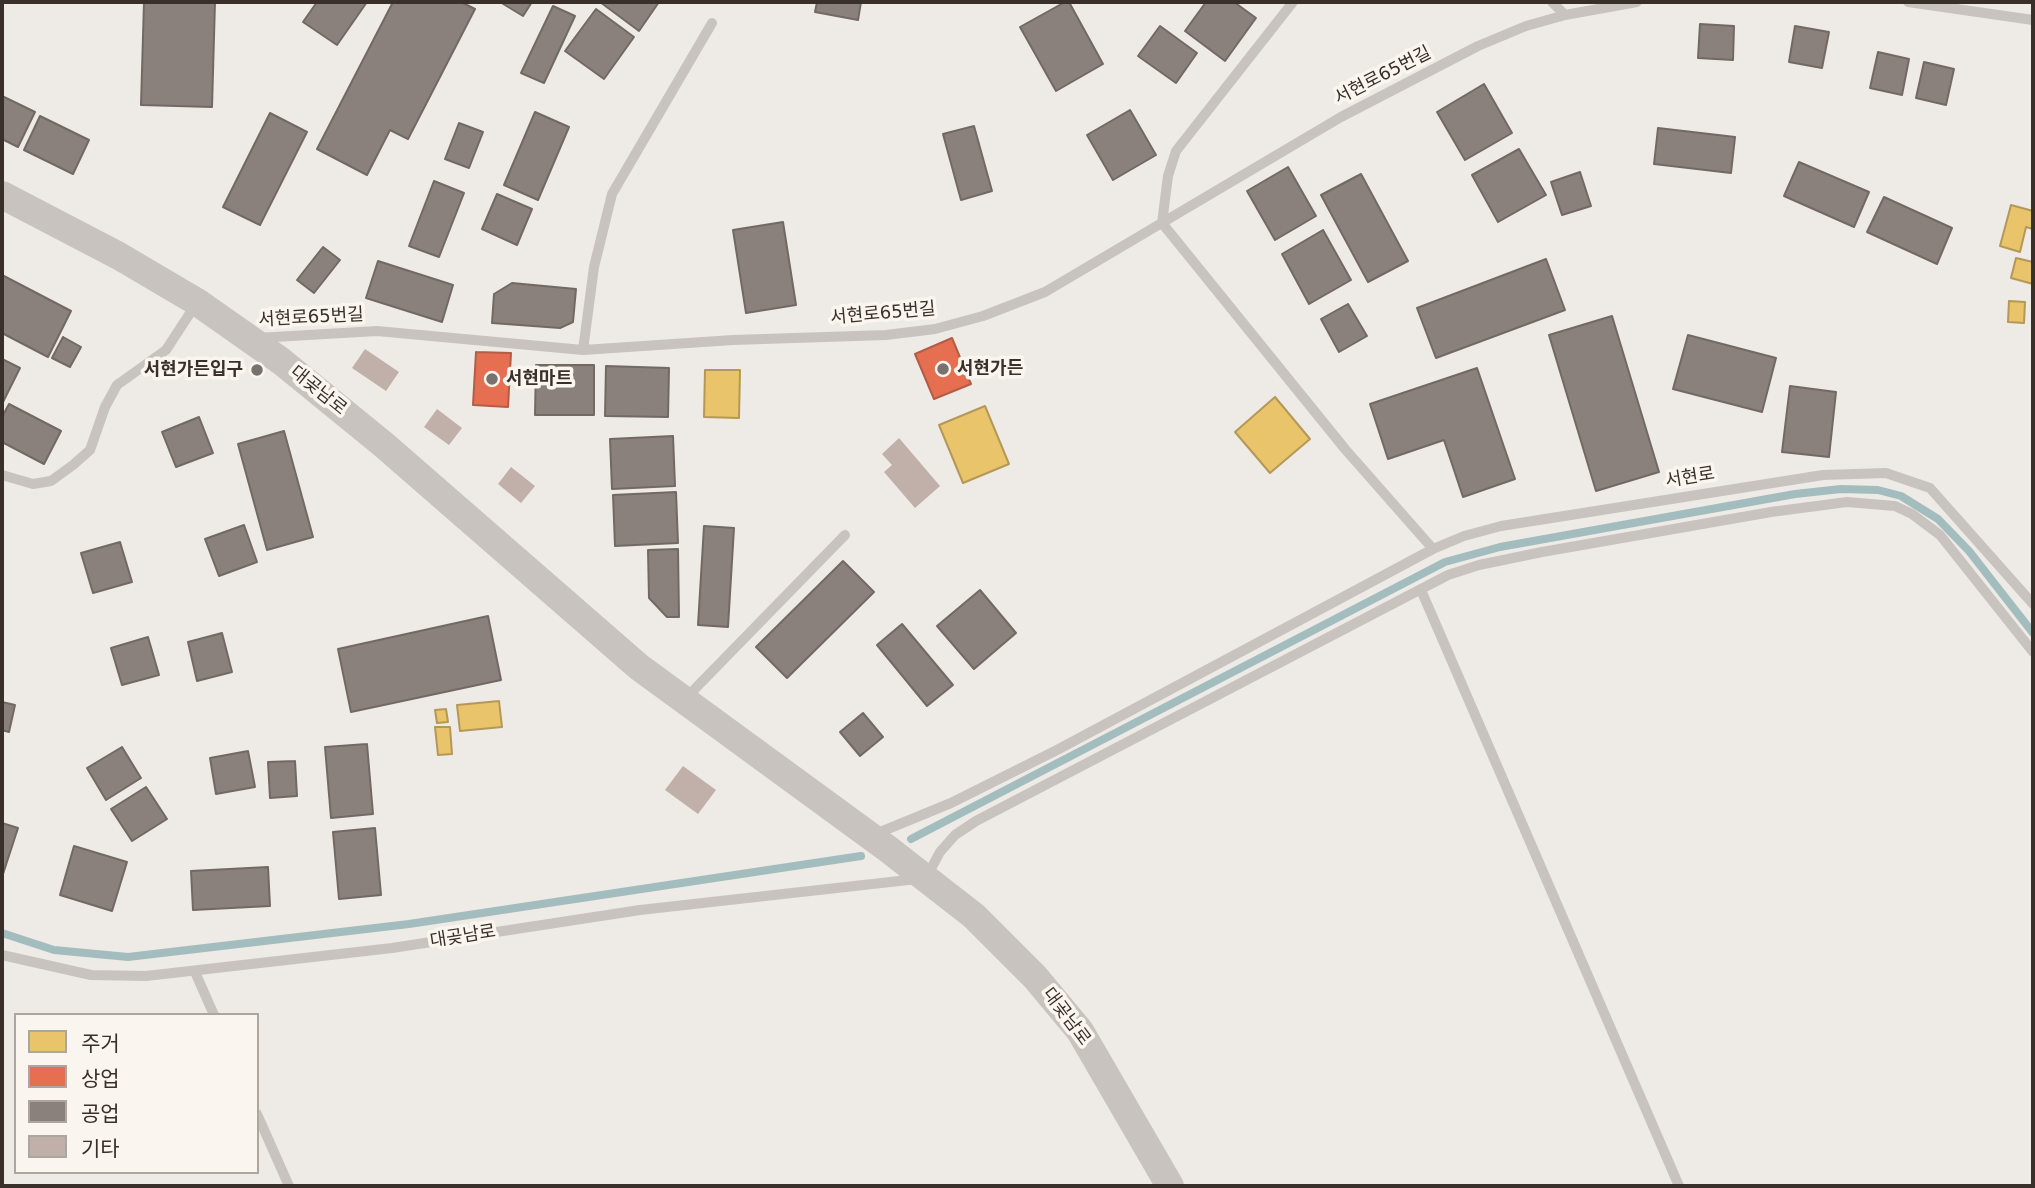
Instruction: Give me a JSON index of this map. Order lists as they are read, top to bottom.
{
  "streets": {
    "street": ["대곶남로"],
    "lane": ["서현로65번길", "서현로"]
  },
  "crossings": [
    ["서현로65번길", "대곶남로"],
    ["대곶남로", "서현로"]
  ],
  "places": ["서현가든", "서현가든입구", "서현마트"],
  "legend": [
    "주거",
    "상업",
    "공업",
    "기타"
  ]
}
